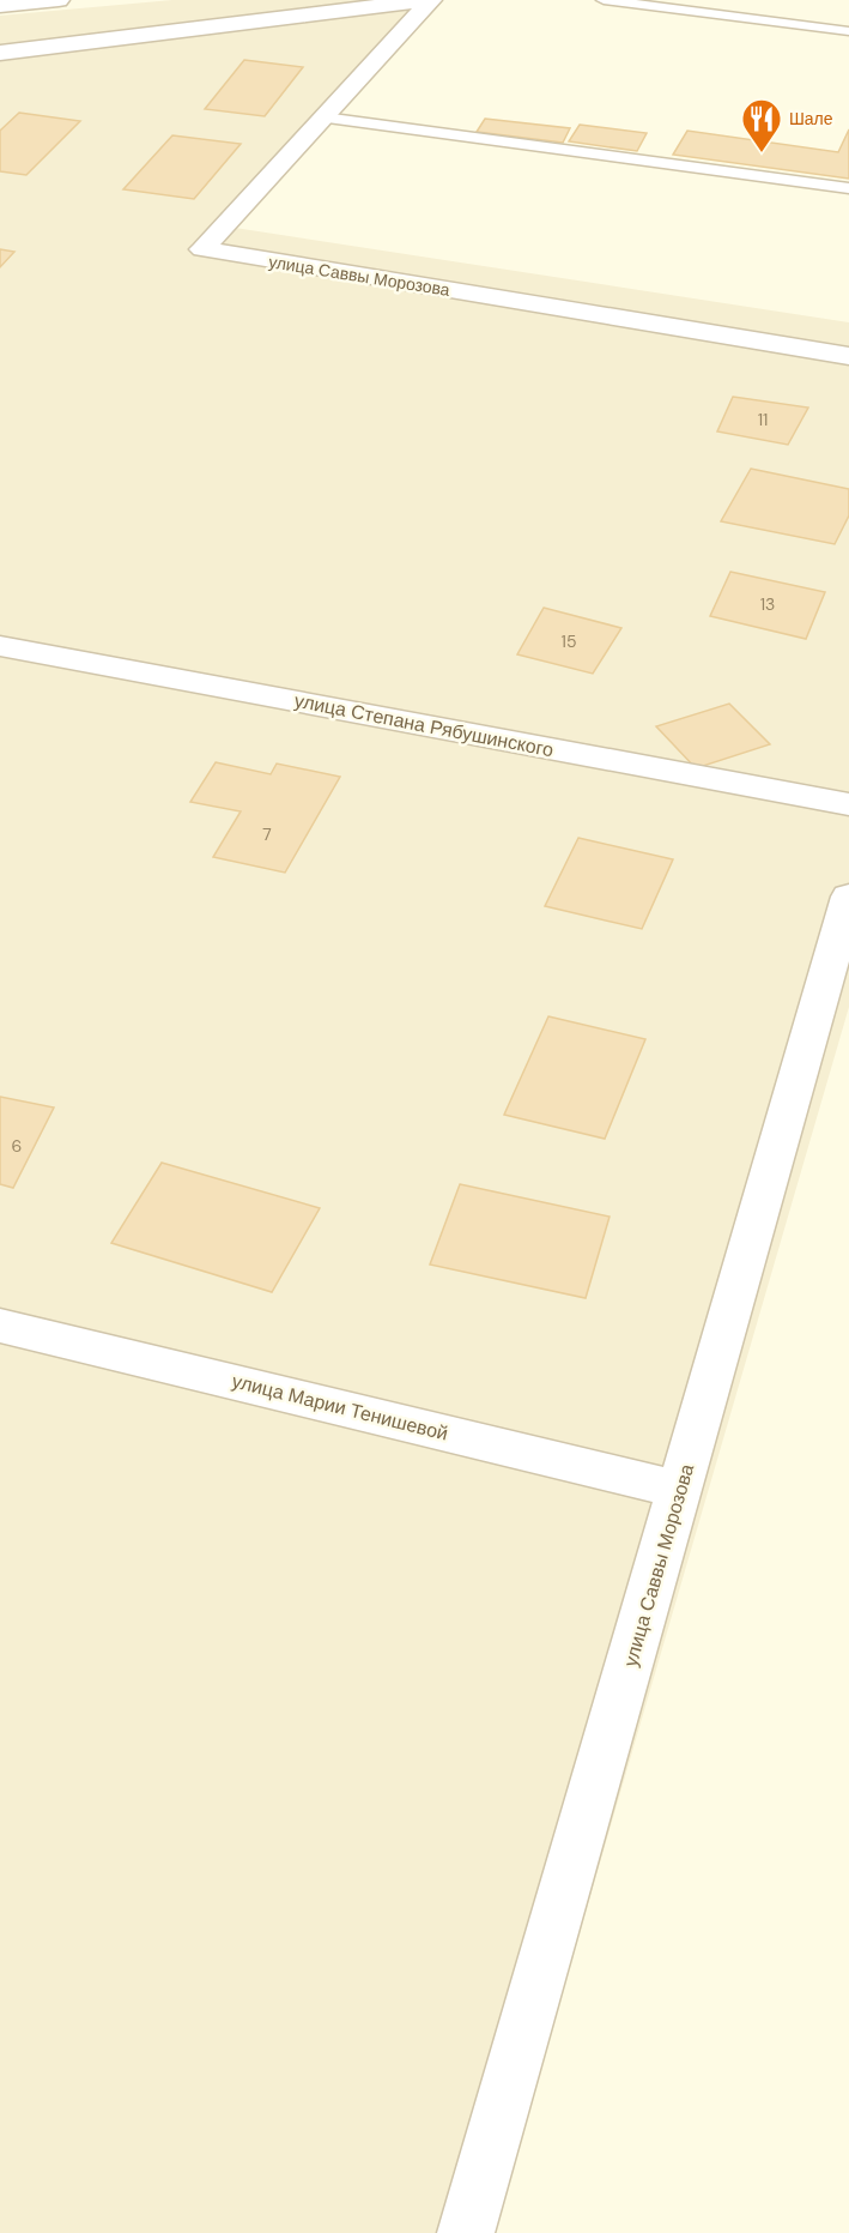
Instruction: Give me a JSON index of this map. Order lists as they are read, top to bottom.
{
  "streets": {
    "street": ["улица Саввы Морозова", "улица Степана Рябушинского", "улица Марии Тенишевой"]
  },
  "crossings": [
    ["улица Саввы Морозова", "улица Марии Тенишевой"]
  ],
  "places": {
    "restaurant": ["Шале"]
  },
  "house_numbers": [
    "11",
    "13",
    "15",
    "7",
    "6"
  ]
}
